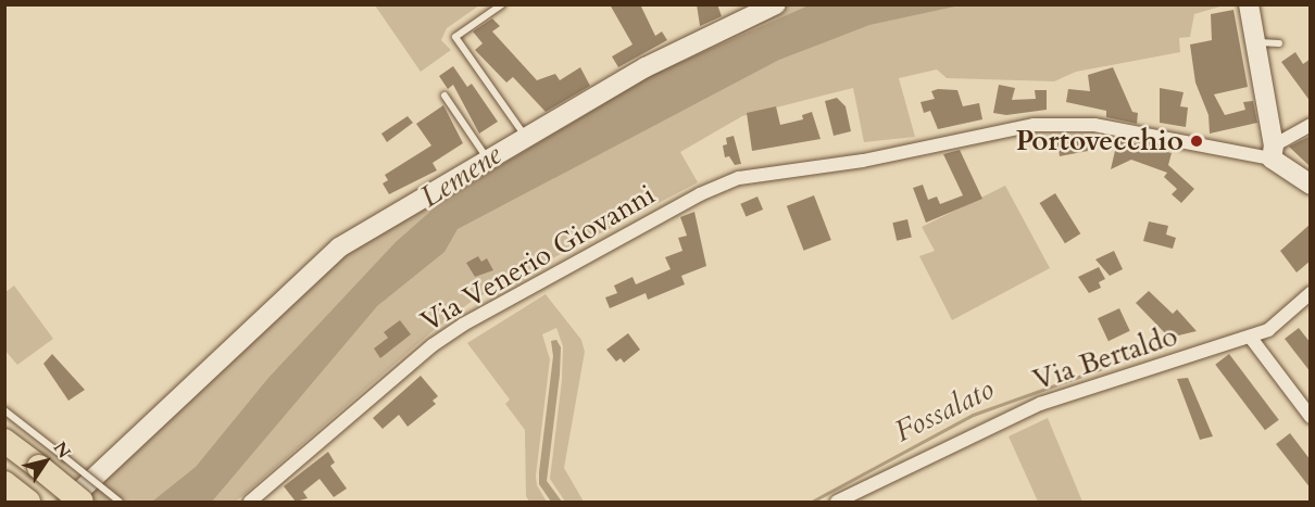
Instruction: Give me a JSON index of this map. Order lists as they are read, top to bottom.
{
  "streets": {
    "street": ["Via Venerio Giovanni", "Via Bertaldo"]
  },
  "water": ["Lemene", "Fossalato"],
  "places": ["Portovecchio"],
  "north": "top right"
}
